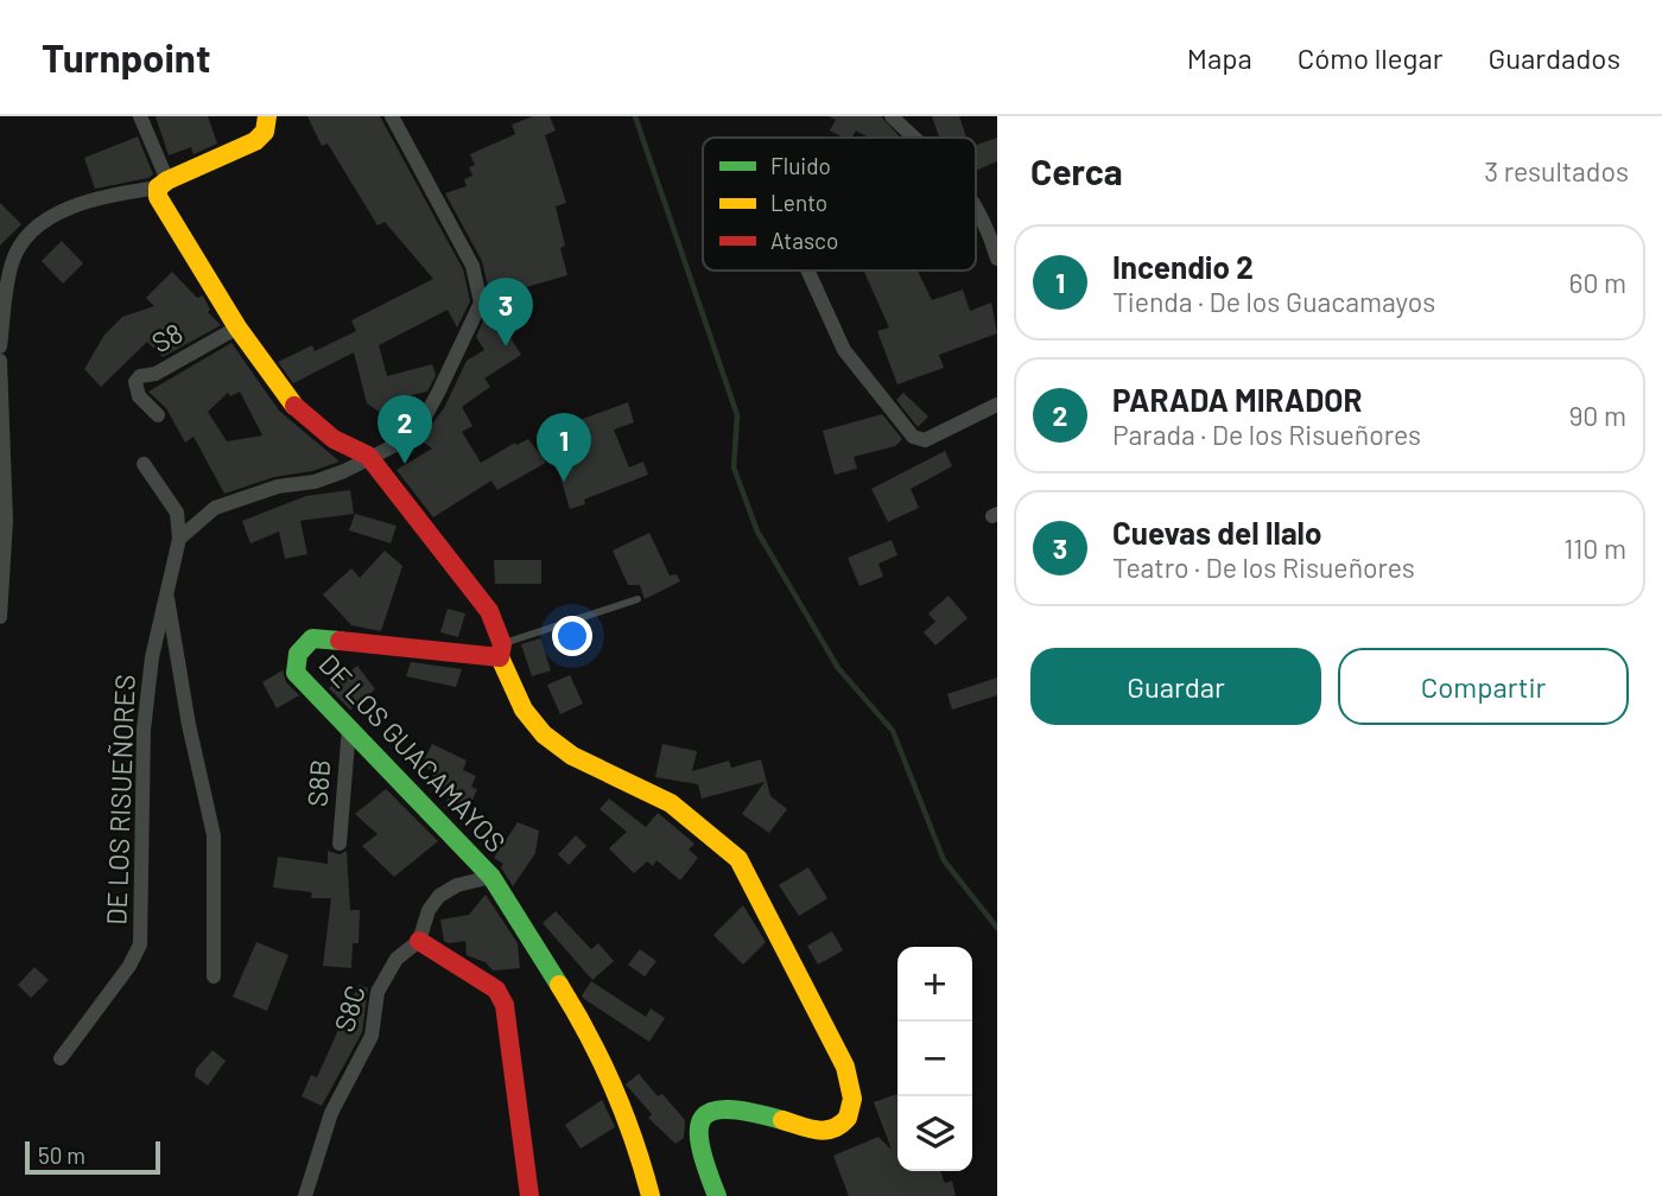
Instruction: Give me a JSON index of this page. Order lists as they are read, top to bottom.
{
  "streets": {
    "street": [
      "S8",
      "DE LOS GUACAMAYOS",
      "S8B",
      "DE LOS RISUEÑORES",
      "S8C"
    ]
  },
  "crossings": [
    ["DE LOS GUACAMAYOS", "S8B"],
    ["DE LOS GUACAMAYOS", "S8C"]
  ],
  "legend": ["Fluido", "Lento", "Atasco"],
  "scale_bar": "50 m",
  "page": {
    "header": "Turnpoint",
    "nav": ["Mapa", "Cómo llegar", "Guardados"],
    "heading": ["Cerca", "3 resultados"],
    "list": [
      {
        "mark": "1",
        "name": "Incendio 2",
        "note": "Tienda · De los Guacamayos",
        "value": "60 m"
      },
      {
        "mark": "2",
        "name": "PARADA MIRADOR",
        "note": "Parada · De los Risueñores",
        "value": "90 m"
      },
      {
        "mark": "3",
        "name": "Cuevas del Ilalo",
        "note": "Teatro · De los Risueñores",
        "value": "110 m"
      }
    ],
    "pins": ["3", "2", "1"],
    "buttons": ["Guardar", "Compartir"],
    "map_buttons": ["+", "−"],
    "scale": "50 m"
  }
}
